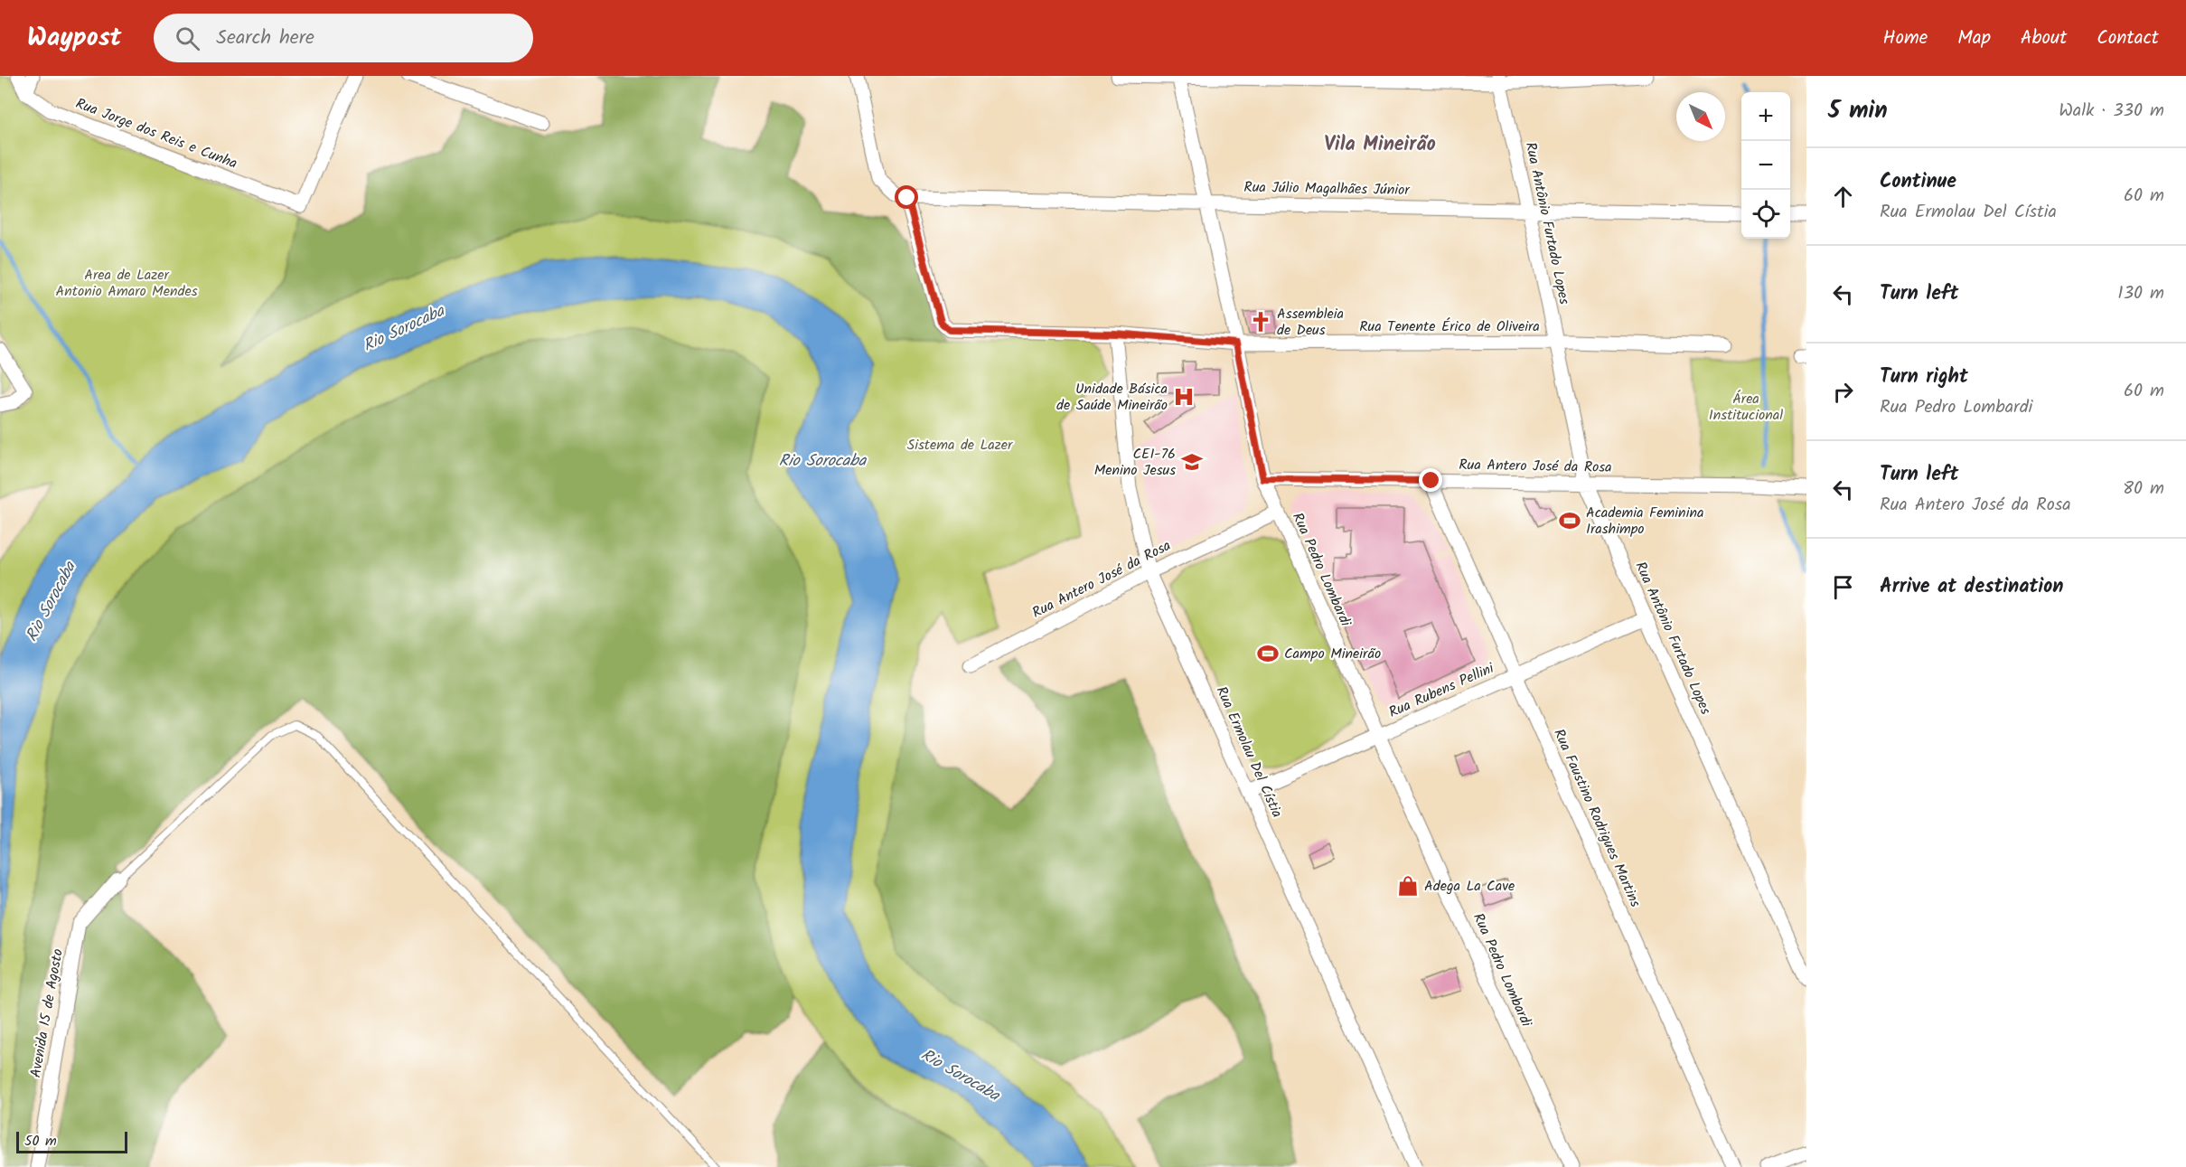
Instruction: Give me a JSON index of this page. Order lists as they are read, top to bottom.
{
  "streets": {
    "street": [
      "Rua Jorge dos Reis e Cunha",
      "Rua Júlio Magalhães Júnior",
      "Rua Antônio Furtado Lopes",
      "Rua Tenente Érico de Oliveira",
      "Rua Antero José da Rosa",
      "Rua Pedro Lombardi",
      "Rua Rubens Pellini",
      "Rua Ermolau Del Cístia",
      "Rua Faustino Rodrigues Martins",
      "Avenida 15 de Agosto"
    ]
  },
  "crossings": [
    ["Rua Júlio Magalhães Júnior", "Rua Antônio Furtado Lopes"],
    ["Rua Júlio Magalhães Júnior", "Rua Tenente Érico de Oliveira"],
    ["Rua Júlio Magalhães Júnior", "Rua Pedro Lombardi"],
    ["Rua Antônio Furtado Lopes", "Rua Tenente Érico de Oliveira"],
    ["Rua Antônio Furtado Lopes", "Rua Antero José da Rosa"],
    ["Rua Antônio Furtado Lopes", "Rua Rubens Pellini"],
    ["Rua Tenente Érico de Oliveira", "Rua Pedro Lombardi"],
    ["Rua Tenente Érico de Oliveira", "Rua Ermolau Del Cístia"],
    ["Rua Antero José da Rosa", "Rua Pedro Lombardi"],
    ["Rua Antero José da Rosa", "Rua Ermolau Del Cístia"],
    ["Rua Antero José da Rosa", "Rua Faustino Rodrigues Martins"],
    ["Rua Pedro Lombardi", "Rua Rubens Pellini"],
    ["Rua Rubens Pellini", "Rua Ermolau Del Cístia"],
    ["Rua Rubens Pellini", "Rua Faustino Rodrigues Martins"]
  ],
  "districts": ["Vila Mineirão"],
  "water": ["Rio Sorocaba"],
  "parks": ["Area de Lazer Antonio Amaro Mendes", "Área Institucional", "Sistema de Lazer"],
  "places": {
    "church": ["Assembleia de Deus"],
    "hospital": ["Unidade Básica de Saúde Mineirão"],
    "school or university": ["CEI-76 Menino Jesus"],
    "sports": ["Academia Feminina Irashimpo", "Campo Mineirão"],
    "shop": ["Adega La Cave"]
  },
  "scale_bar": "50 m",
  "north": "bottom right",
  "page": {
    "header": "Waypost",
    "search": "Search here",
    "nav": [
      "Home",
      "Map",
      "About",
      "Contact"
    ],
    "heading": ["5 min", "Walk · 330 m"],
    "map_buttons": ["+", "−"],
    "list": [
      ["Continue", "Rua Ermolau Del Cístia", "60 m"],
      ["Turn left", "130 m"],
      ["Turn right", "Rua Pedro Lombardi", "60 m"],
      ["Turn left", "Rua Antero José da Rosa", "80 m"],
      "Arrive at destination"
    ],
    "scale": "50 m"
  }
}
